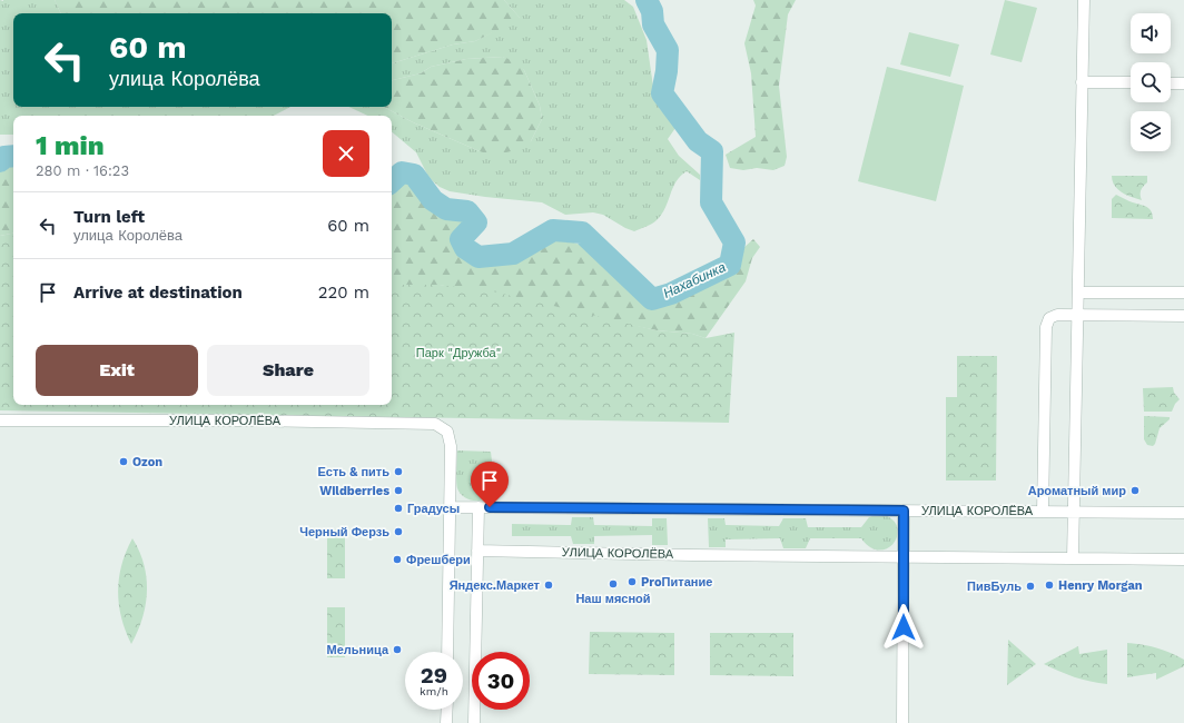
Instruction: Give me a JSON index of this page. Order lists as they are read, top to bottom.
{
  "streets": {
    "street": ["УЛИЦА КОРОЛЁВА"]
  },
  "water": ["Нахабинка"],
  "parks": ["Парк \"Дружба\""],
  "places": [
    "Ozon",
    "Есть & пить",
    "Wildberries",
    "Ароматный мир",
    "Градусы",
    "Черный Ферзь",
    "Фрешбери",
    "ProПитание",
    "Наш мясной",
    "Яндекс.Маркет",
    "Henry Morgan",
    "ПивБуль",
    "Мельница"
  ],
  "page": {
    "turn": ["60 m", "улица Королёва"],
    "heading": ["1 min", "280 m · 16:23"],
    "list": [
      {
        "name": "Turn left",
        "note": "улица Королёва",
        "value": "60 m"
      },
      {
        "name": "Arrive at destination",
        "value": "220 m"
      }
    ],
    "buttons": ["Exit", "Share"],
    "speed": "29 km/h",
    "limit": "30"
  }
}
